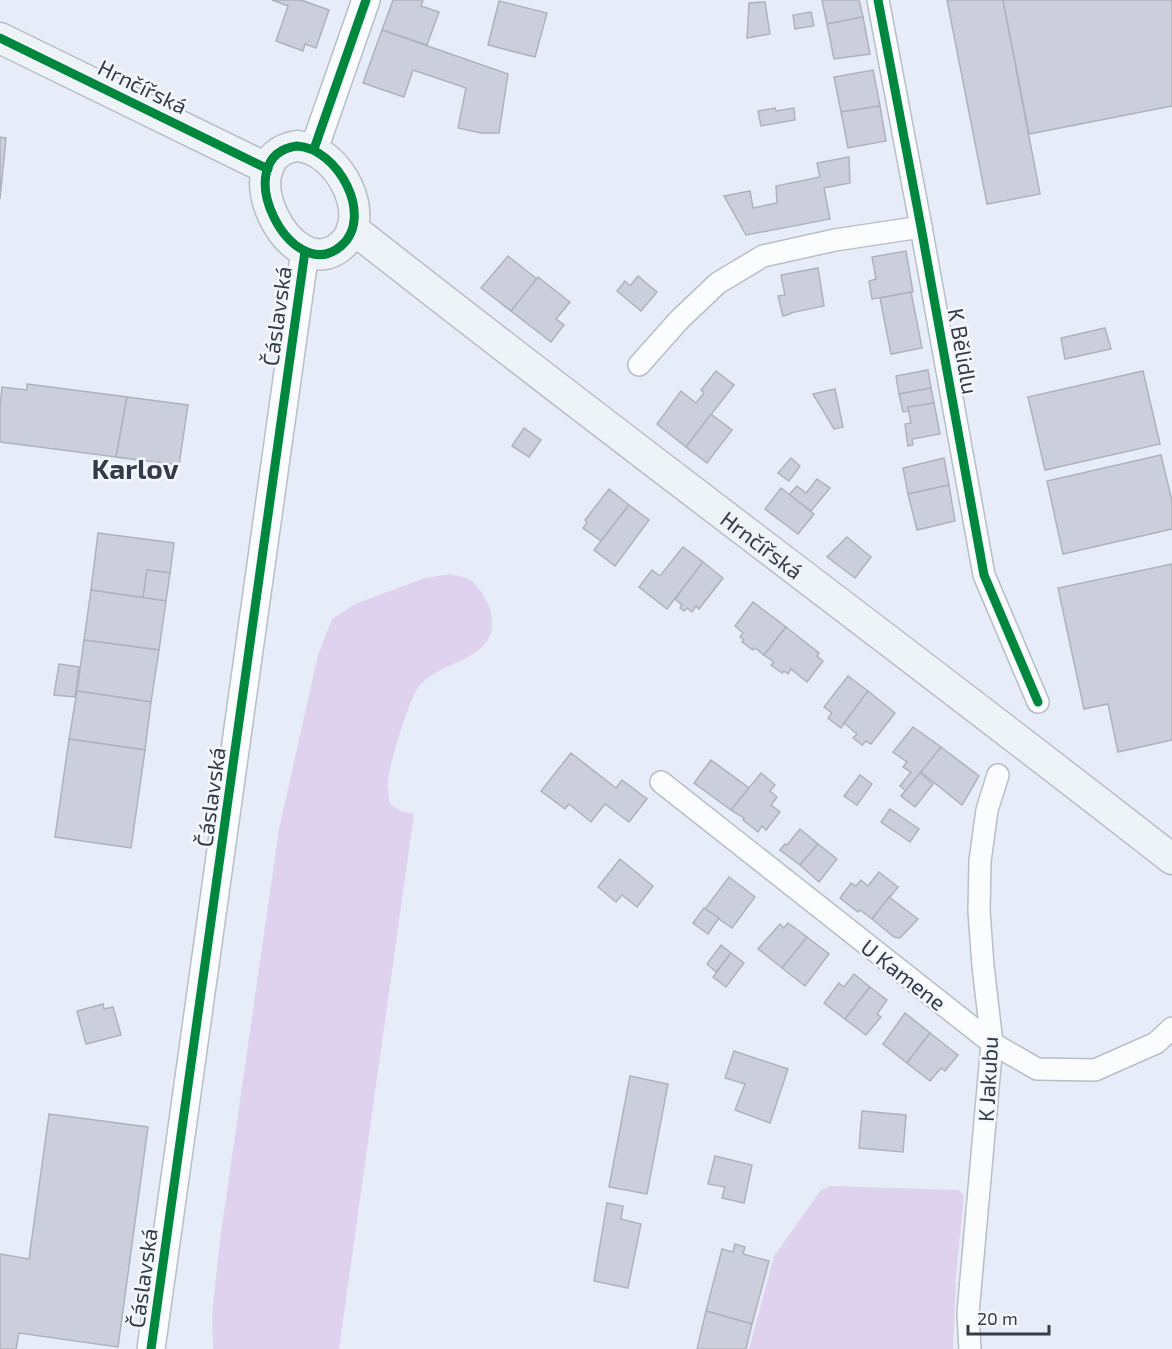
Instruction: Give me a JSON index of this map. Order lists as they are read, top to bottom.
{
  "streets": {
    "main road": ["Hrnčířská"],
    "street": [
      "Čáslavská",
      "K Bělidlu",
      "U Kamene",
      "K Jakubu"
    ]
  },
  "crossings": [
    ["Hrnčířská", "Čáslavská"],
    ["U Kamene", "K Jakubu"]
  ],
  "districts": ["Karlov"],
  "scale_bar": "20 m"
}
